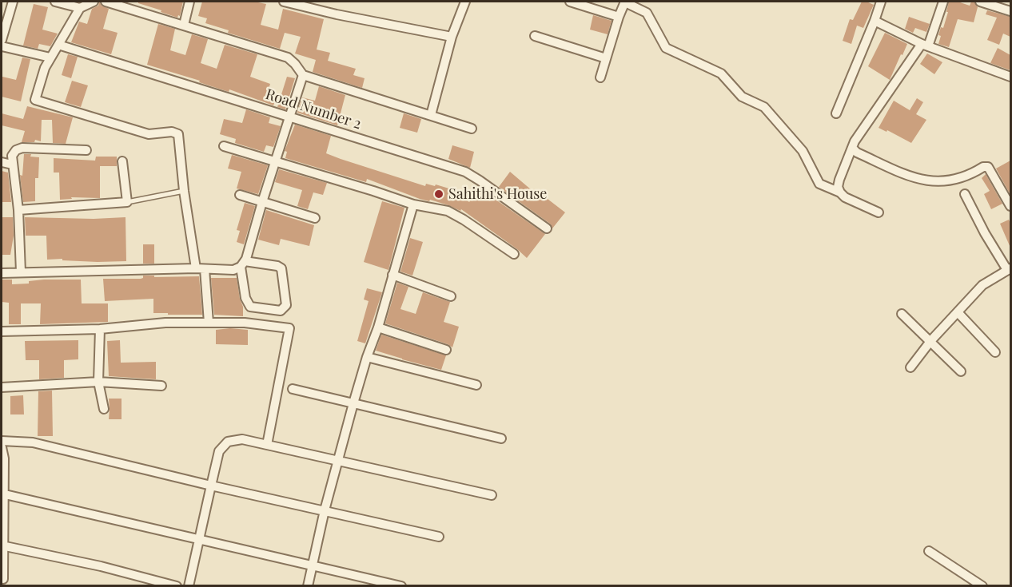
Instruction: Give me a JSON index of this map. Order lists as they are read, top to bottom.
{
  "streets": {
    "street": ["Road Number 2"]
  },
  "places": ["Sahithi's House"]
}
